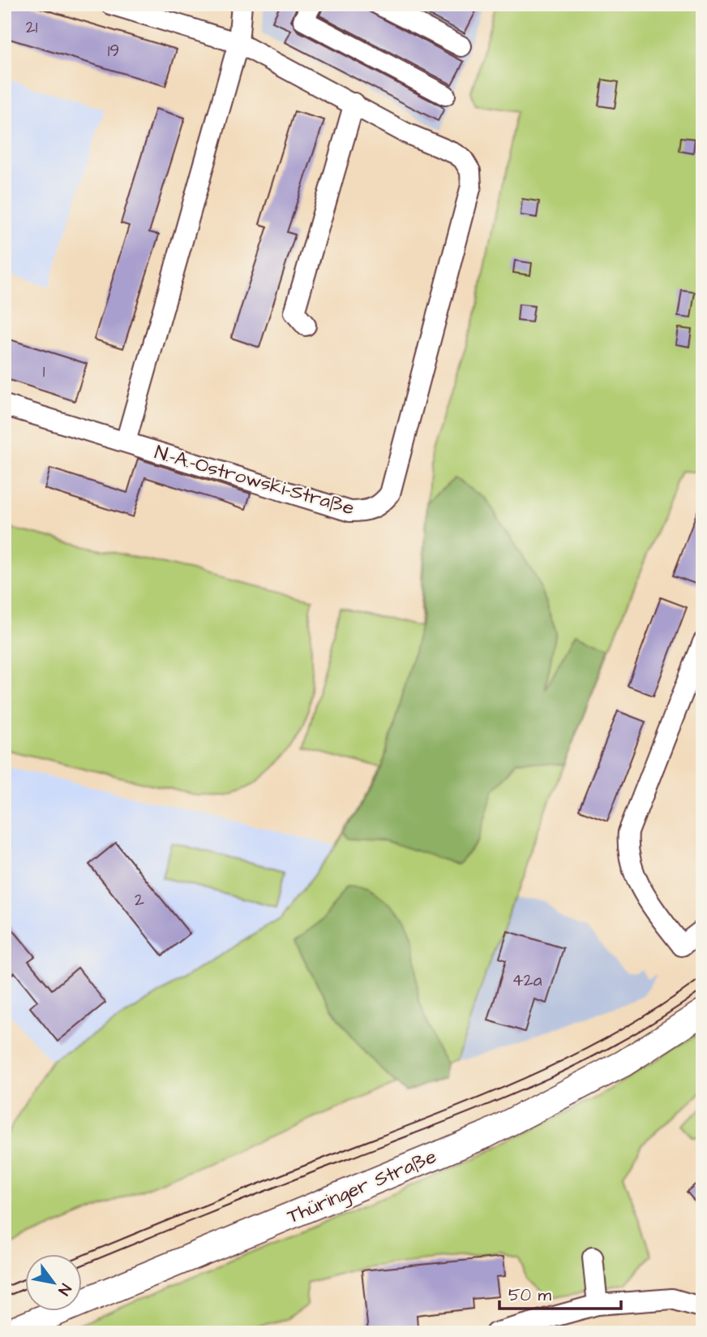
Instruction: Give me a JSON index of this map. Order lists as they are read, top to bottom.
{
  "streets": {
    "main road": ["Thüringer Straße"],
    "street": ["N.-A.-Ostrowski-Straße"]
  },
  "house_numbers": [
    "21",
    "19",
    "1",
    "2",
    "42a"
  ],
  "scale_bar": "50 m",
  "north": "bottom right"
}
